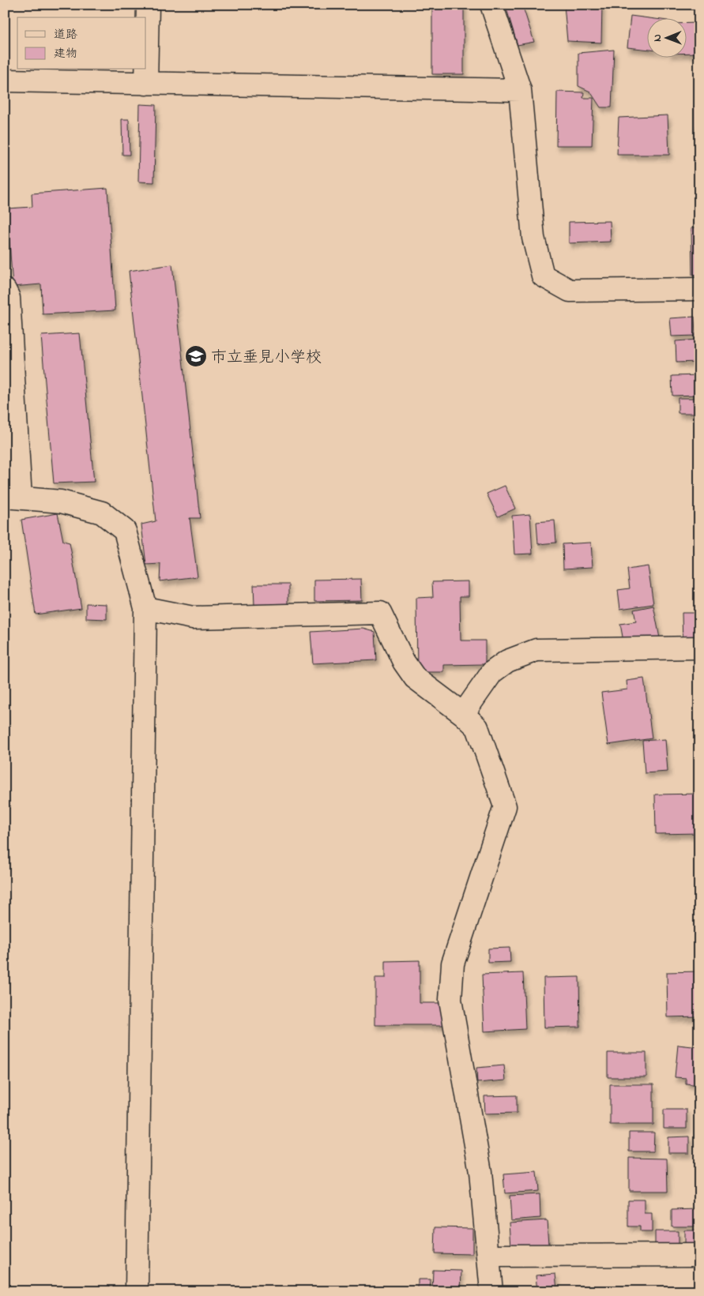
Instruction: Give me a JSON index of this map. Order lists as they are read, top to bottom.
{
  "places": {
    "school or university": ["市立垂見小学校"]
  },
  "legend": ["道路", "建物"],
  "north": "left"
}
